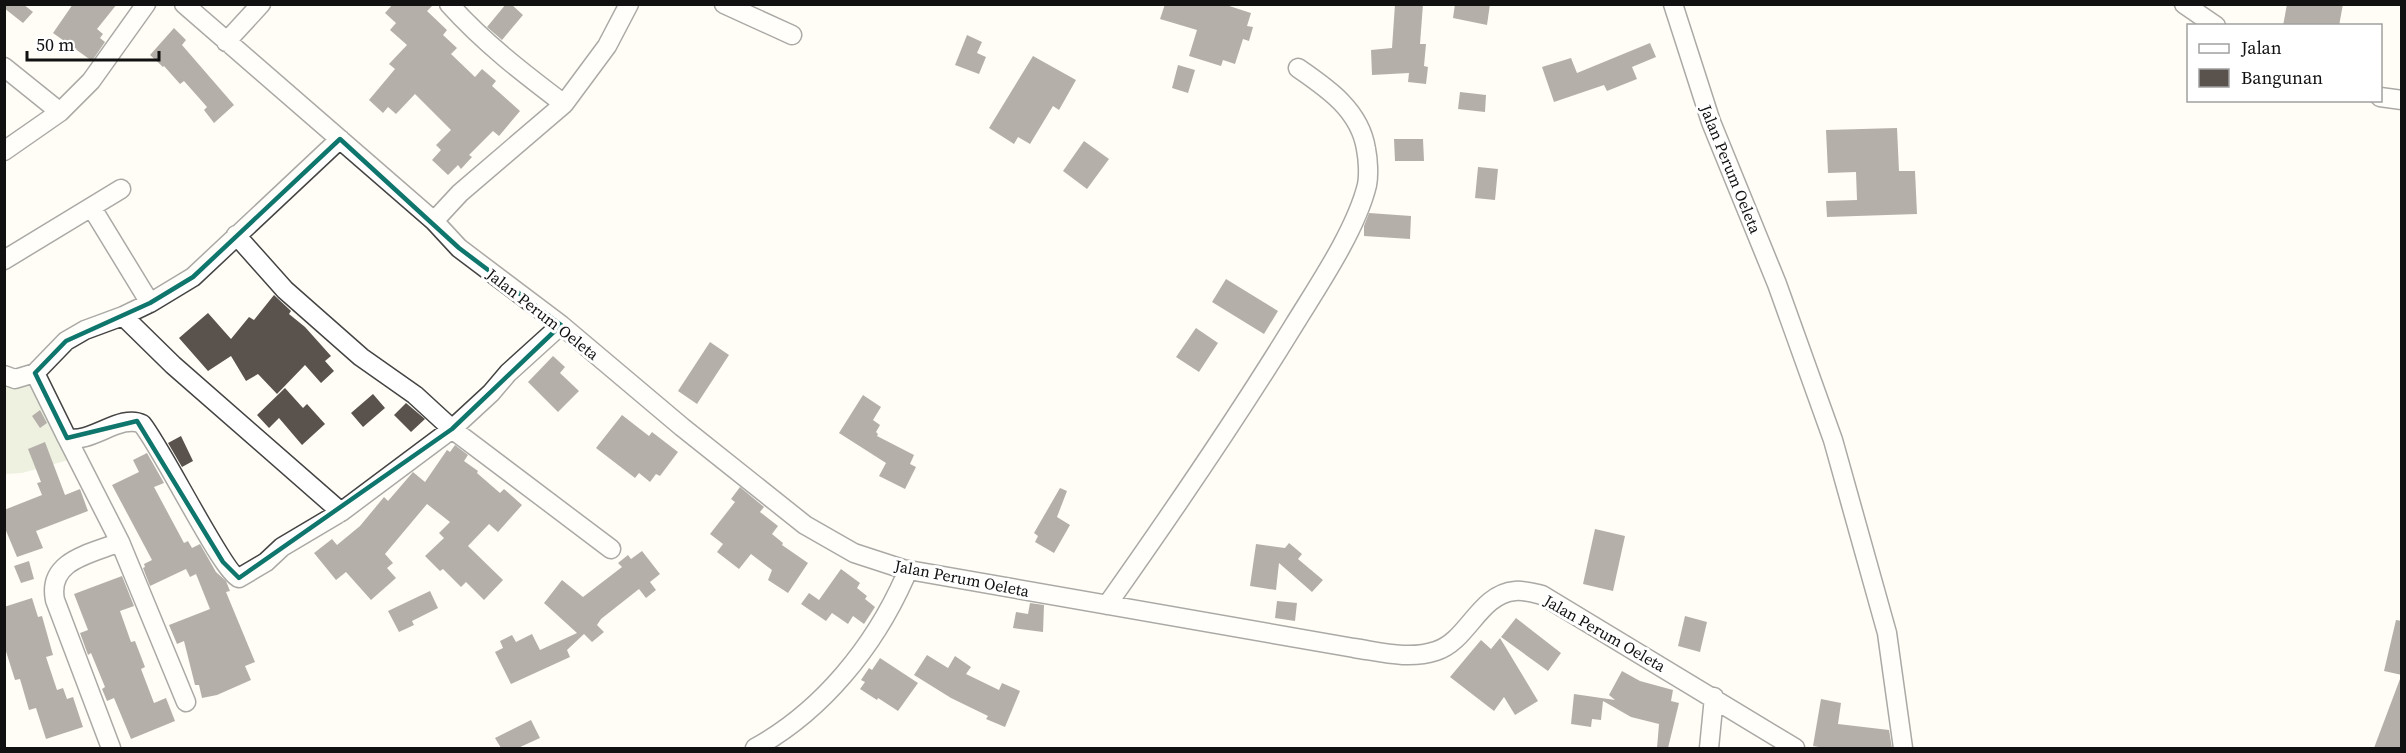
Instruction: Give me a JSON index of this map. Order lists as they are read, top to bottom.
{
  "streets": {
    "street": ["Jalan Perum Oeleta"]
  },
  "legend": ["Jalan", "Bangunan"],
  "scale_bar": "50 m"
}
